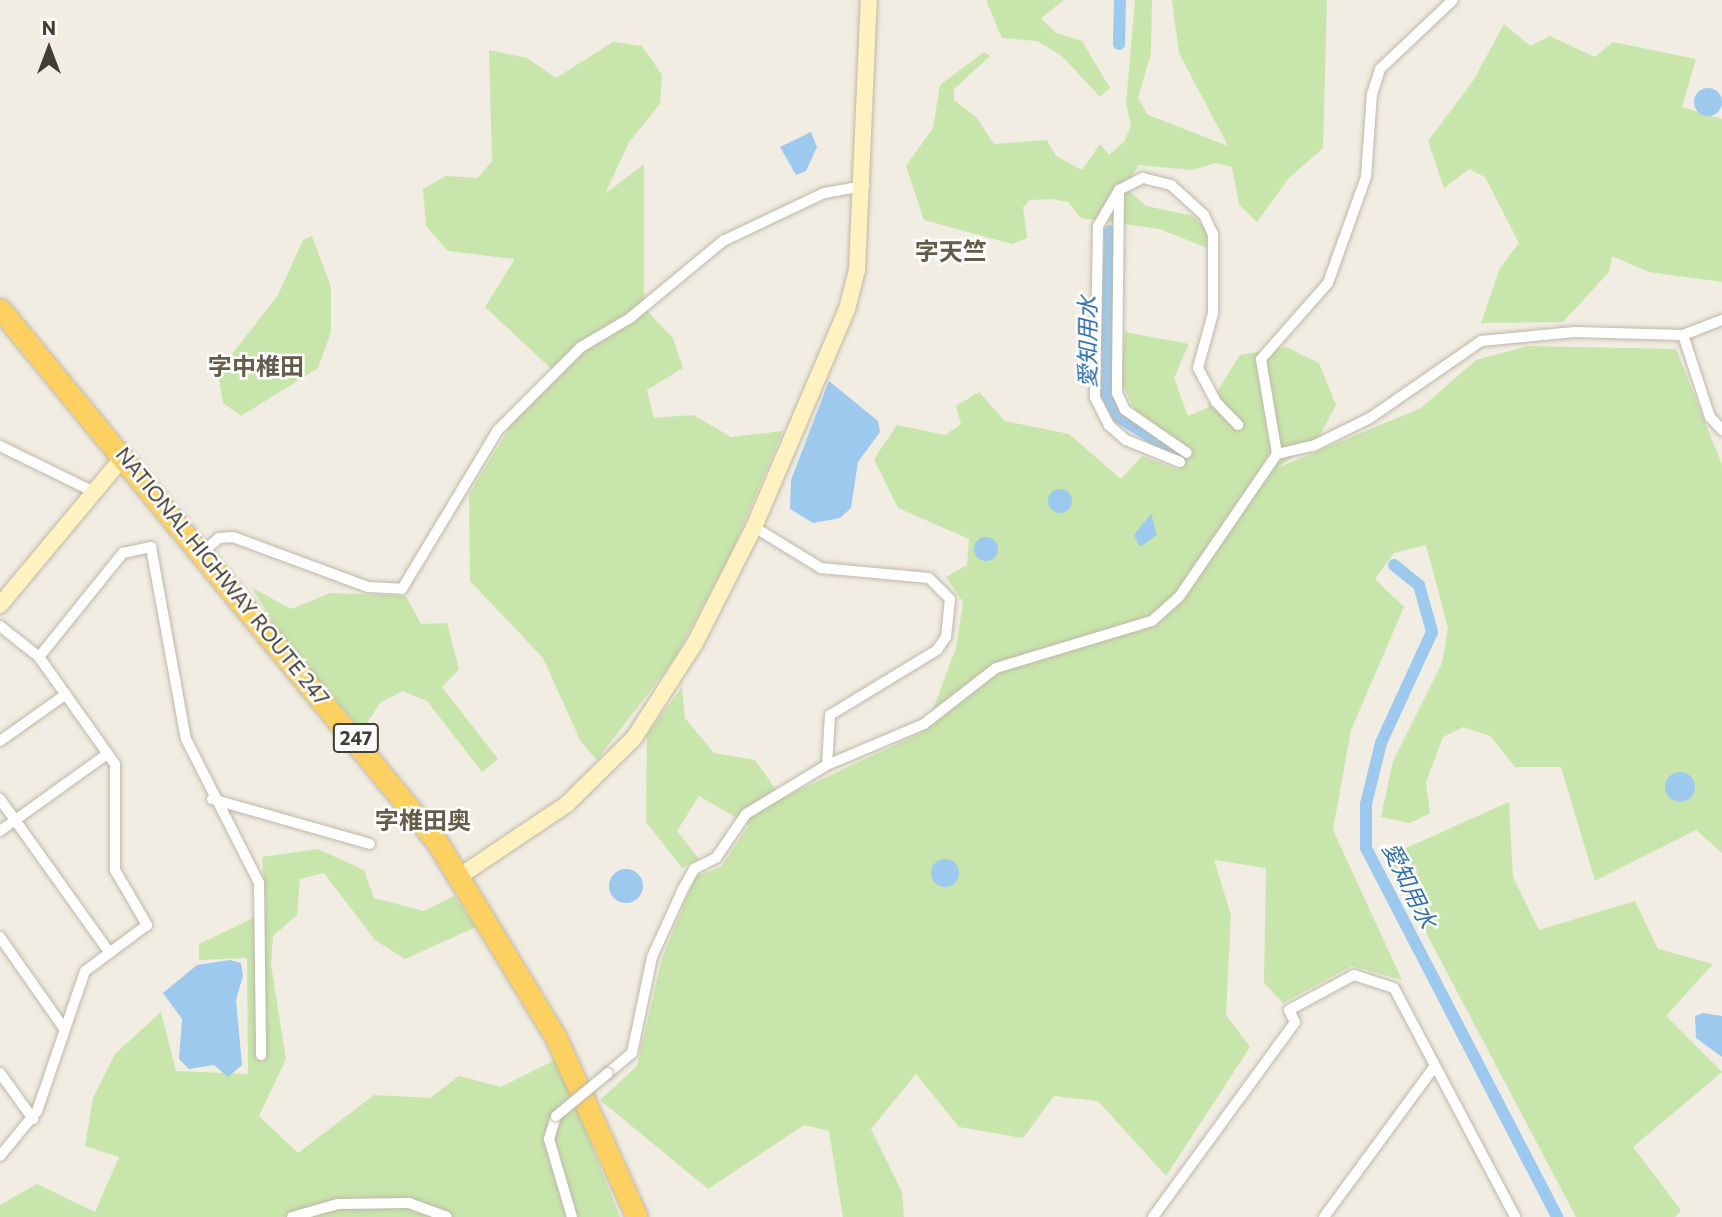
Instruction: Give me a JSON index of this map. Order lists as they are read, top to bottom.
{
  "streets": {
    "highway": ["NATIONAL HIGHWAY ROUTE 247", "247"]
  },
  "districts": ["字天竺", "字中椎田", "字椎田奥"],
  "water": ["愛知用水"],
  "north": "top"
}
